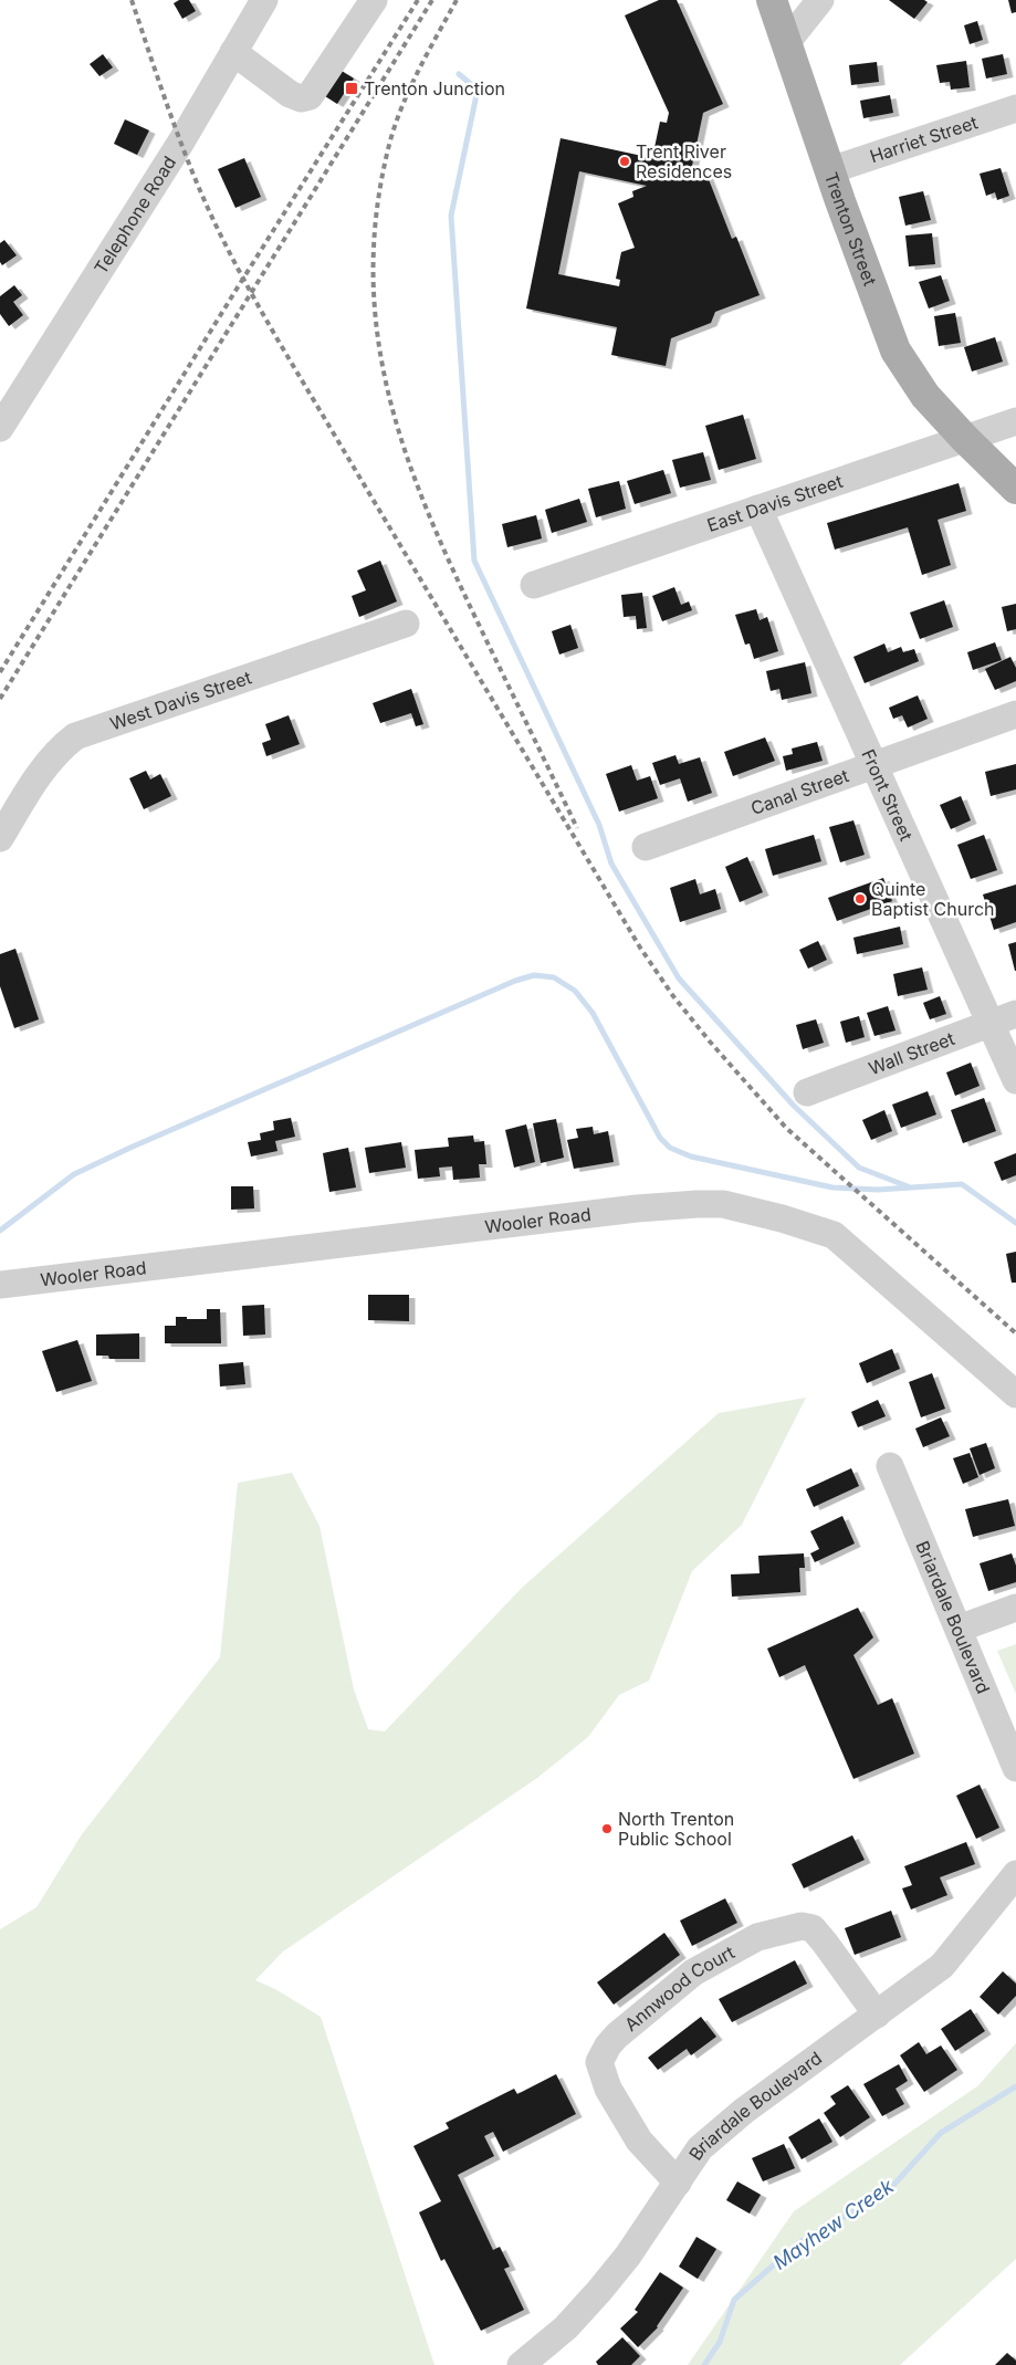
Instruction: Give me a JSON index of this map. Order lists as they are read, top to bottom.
{
  "streets": {
    "main road": ["Trenton Street"],
    "street": [
      "Harriet Street",
      "Telephone Road",
      "East Davis Street",
      "West Davis Street",
      "Canal Street",
      "Front Street",
      "Wall Street",
      "Wooler Road",
      "Briardale Boulevard",
      "Annwood Court"
    ]
  },
  "crossings": [
    ["Harriet Street", "Trenton Street"],
    ["Trenton Street", "East Davis Street"],
    ["East Davis Street", "Front Street"],
    ["Canal Street", "Front Street"],
    ["Front Street", "Wall Street"],
    ["Briardale Boulevard", "Annwood Court"]
  ],
  "water": ["Mayhew Creek"],
  "places": {
    "transit": ["Trenton Junction"],
    "other": ["Trent River Residences", "Quinte Baptist Church", "North Trenton Public School"]
  }
}
